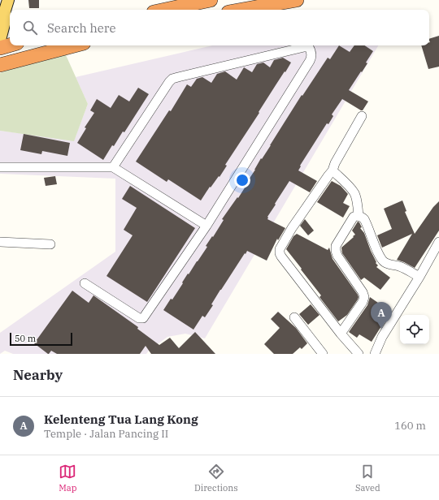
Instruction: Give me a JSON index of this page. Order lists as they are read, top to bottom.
{
  "scale_bar": "50 m",
  "page": {
    "search": "Search here",
    "pins": "A",
    "scale": "50 m",
    "heading": "Nearby",
    "list": [
      {
        "mark": "A",
        "name": "Kelenteng Tua Lang Kong",
        "note": "Temple · Jalan Pancing II",
        "value": "160 m"
      }
    ],
    "nav": ["Map", "Directions", "Saved"]
  }
}
